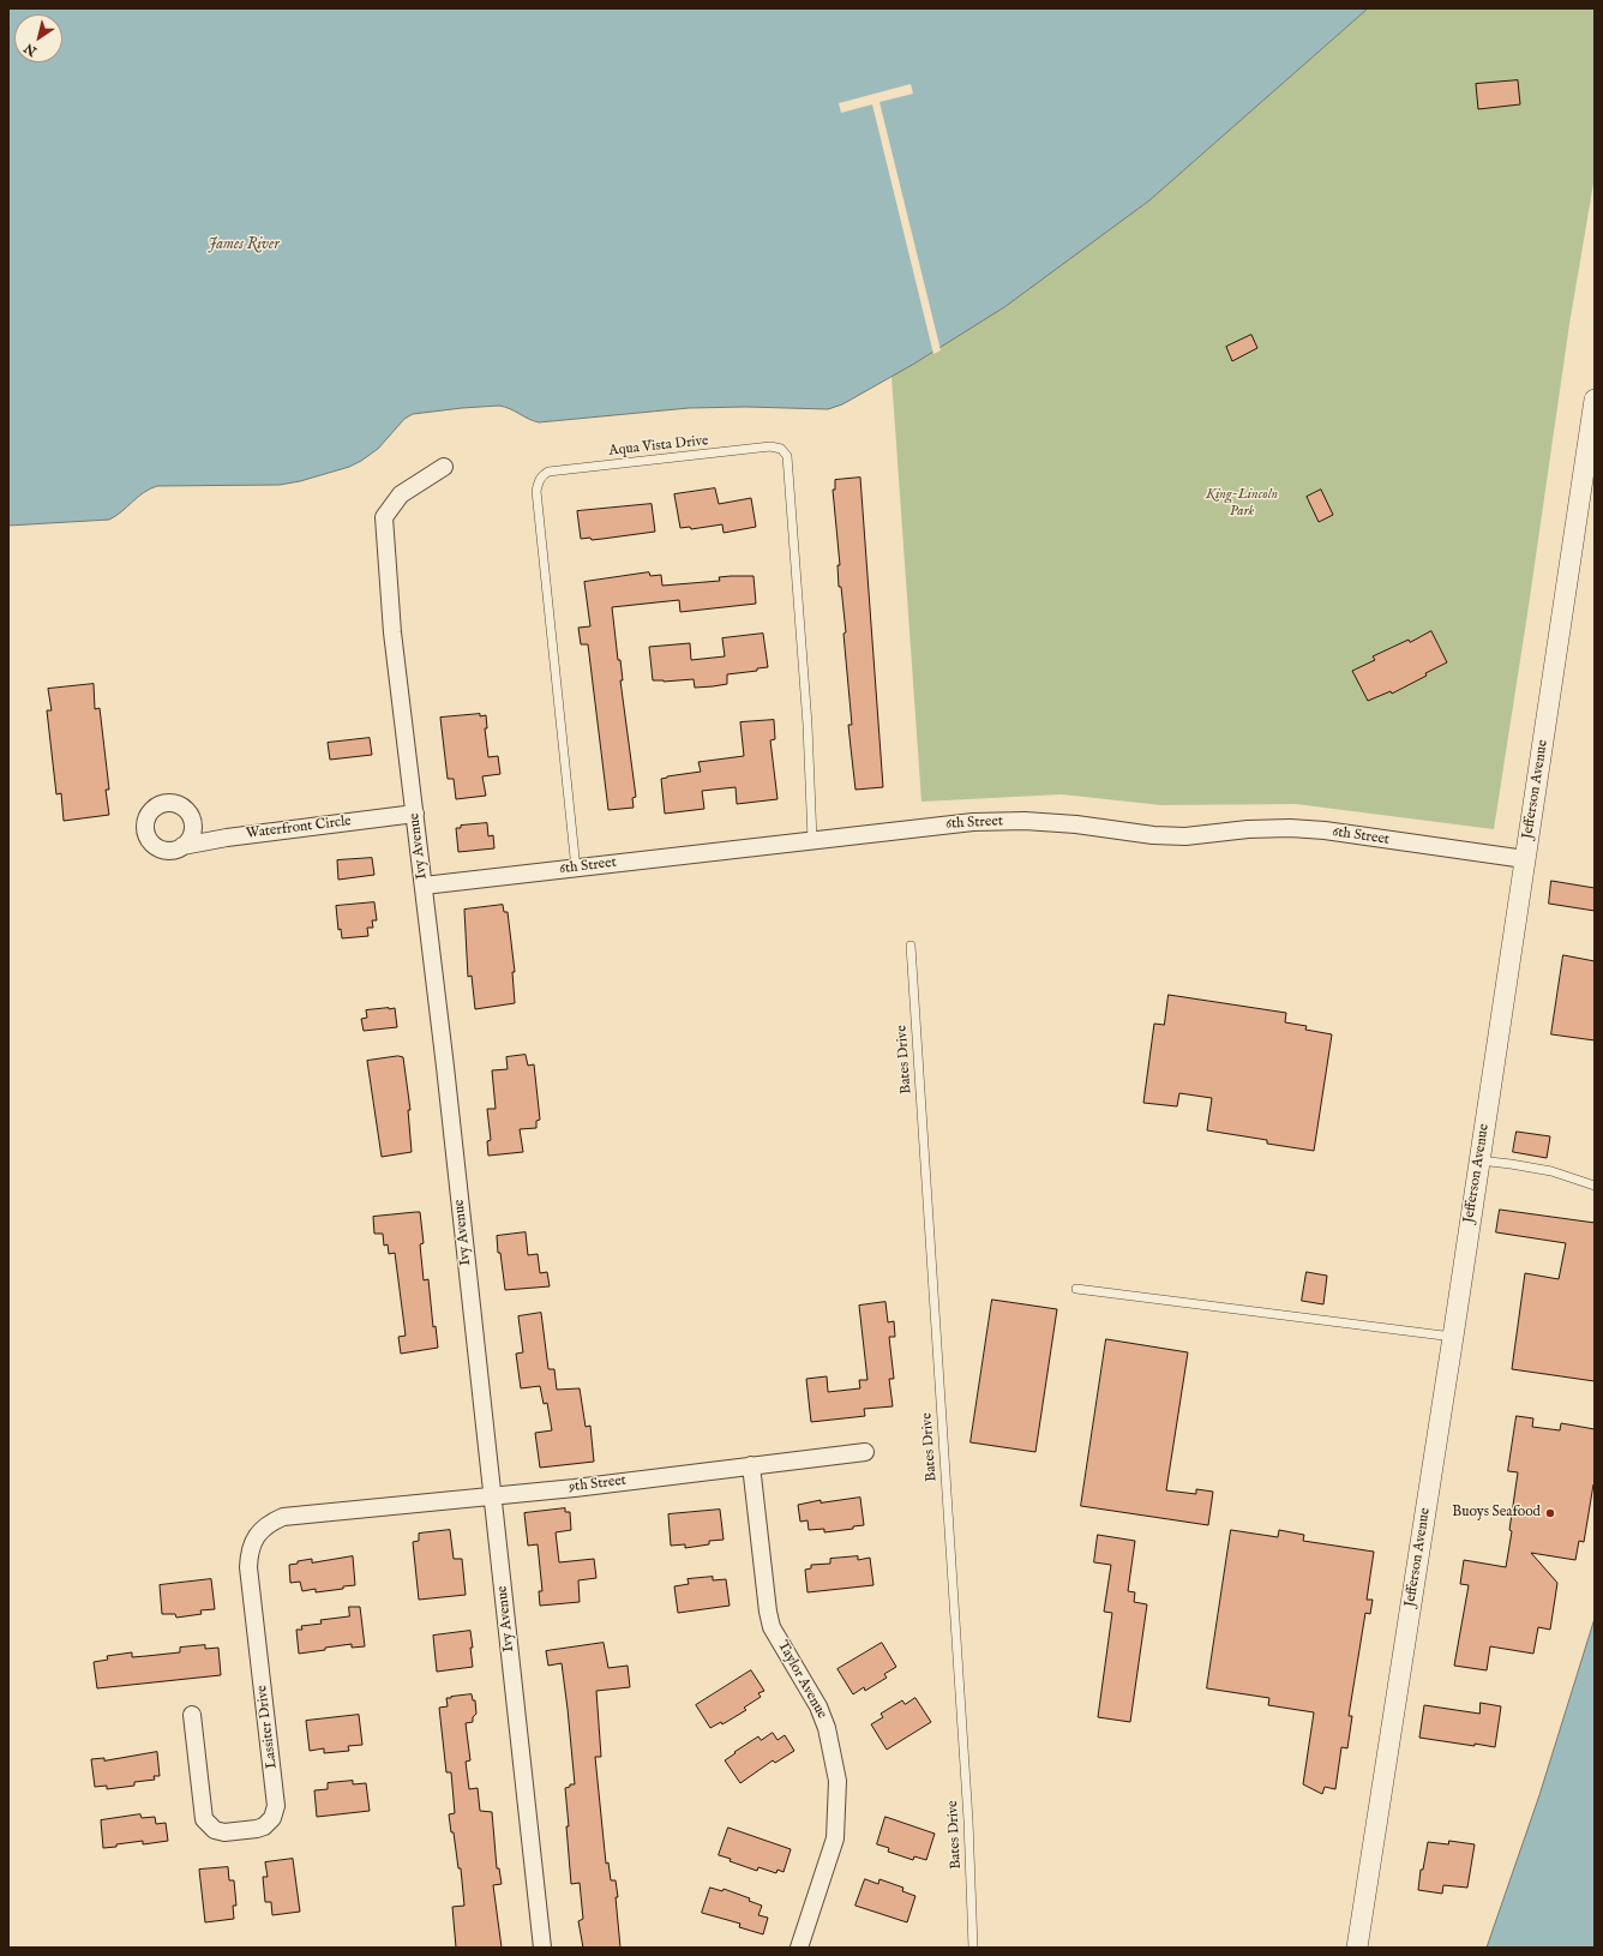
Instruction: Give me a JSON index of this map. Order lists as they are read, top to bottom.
{
  "streets": {
    "street": [
      "Jefferson Avenue",
      "6th Street",
      "Waterfront Circle",
      "Ivy Avenue",
      "9th Street",
      "Taylor Avenue",
      "Lassiter Drive"
    ],
    "lane": ["Aqua Vista Drive", "Bates Drive"]
  },
  "crossings": [
    ["Aqua Vista Drive", "6th Street"],
    ["Jefferson Avenue", "6th Street"],
    ["6th Street", "Ivy Avenue"],
    ["Waterfront Circle", "Ivy Avenue"],
    ["Ivy Avenue", "9th Street"],
    ["9th Street", "Taylor Avenue"],
    ["9th Street", "Lassiter Drive"]
  ],
  "water": ["James River"],
  "parks": ["King-Lincoln Park"],
  "places": ["Buoys Seafood"],
  "north": "bottom left"
}
